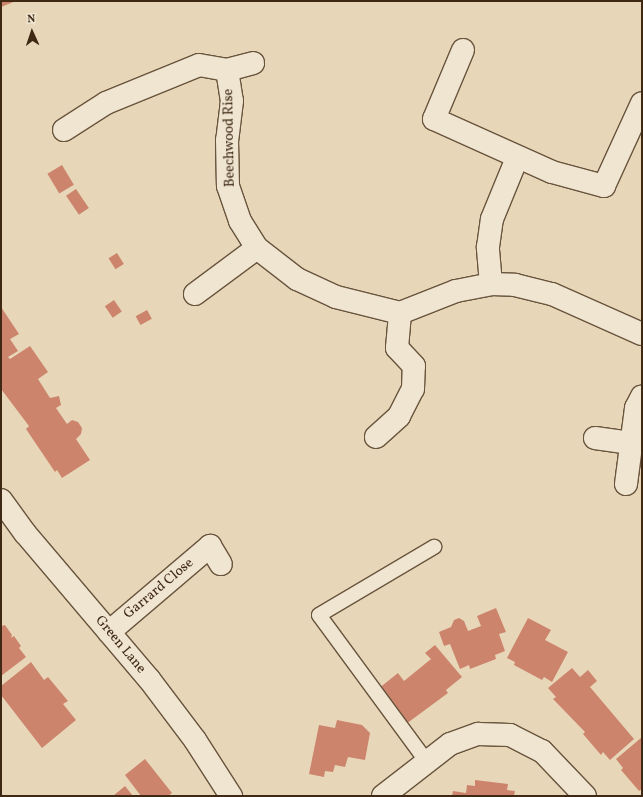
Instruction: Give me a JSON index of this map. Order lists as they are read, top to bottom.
{
  "streets": {
    "street": ["Beechwood Rise", "Garrard Close", "Green Lane"]
  },
  "crossings": [
    ["Garrard Close", "Green Lane"]
  ],
  "north": "top"
}
